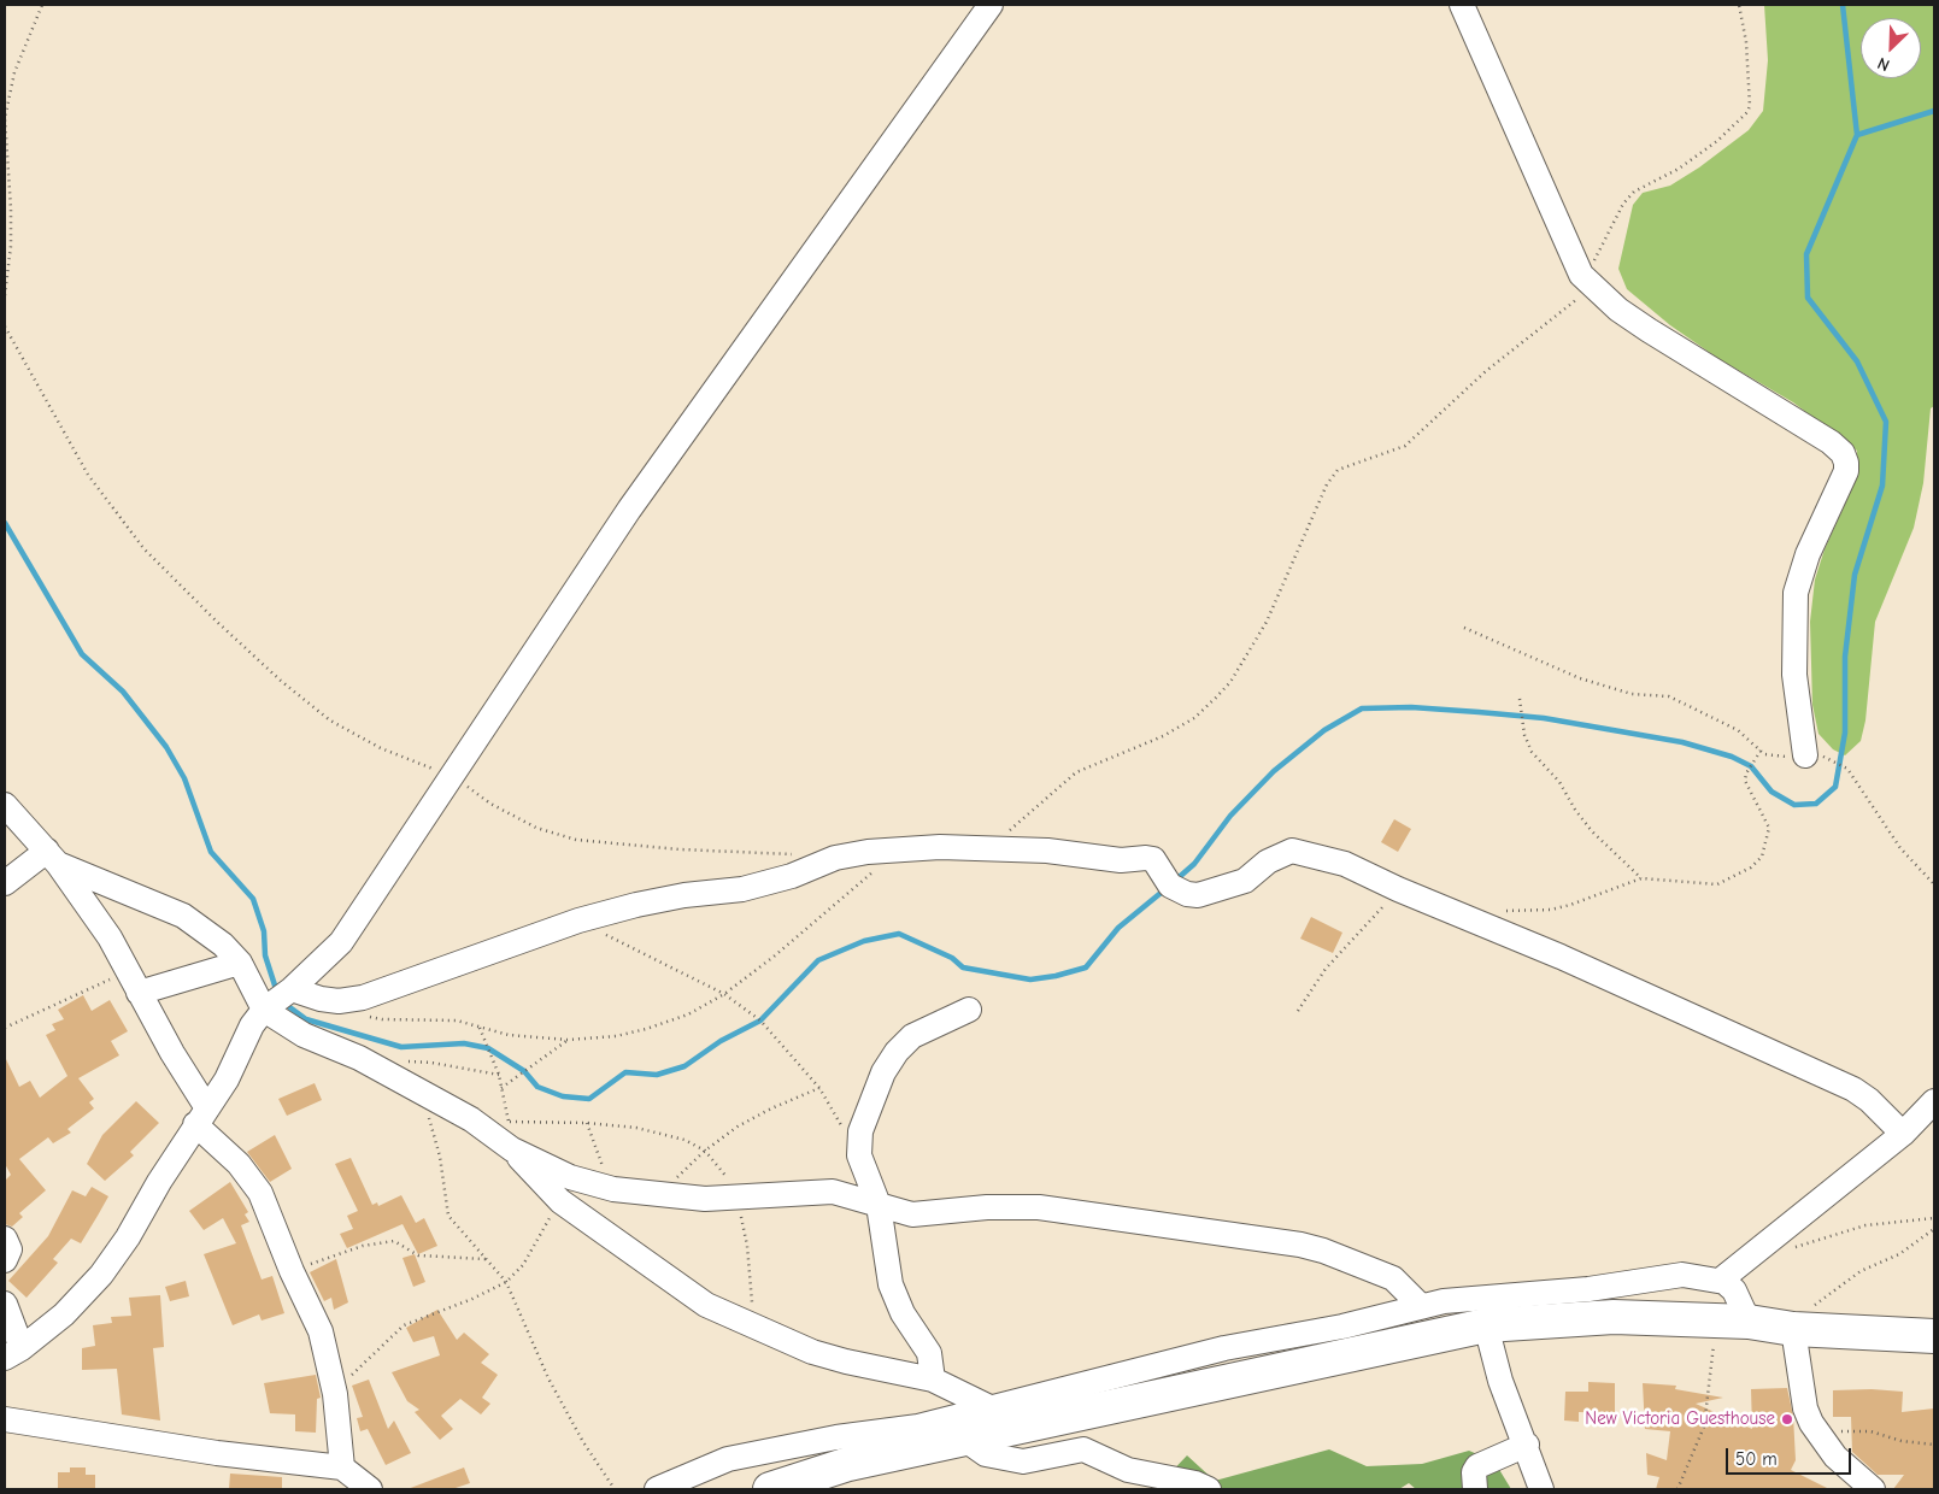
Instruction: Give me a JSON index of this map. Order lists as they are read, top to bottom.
{
  "places": ["New Victoria Guesthouse"],
  "scale_bar": "50 m",
  "north": "bottom left"
}
